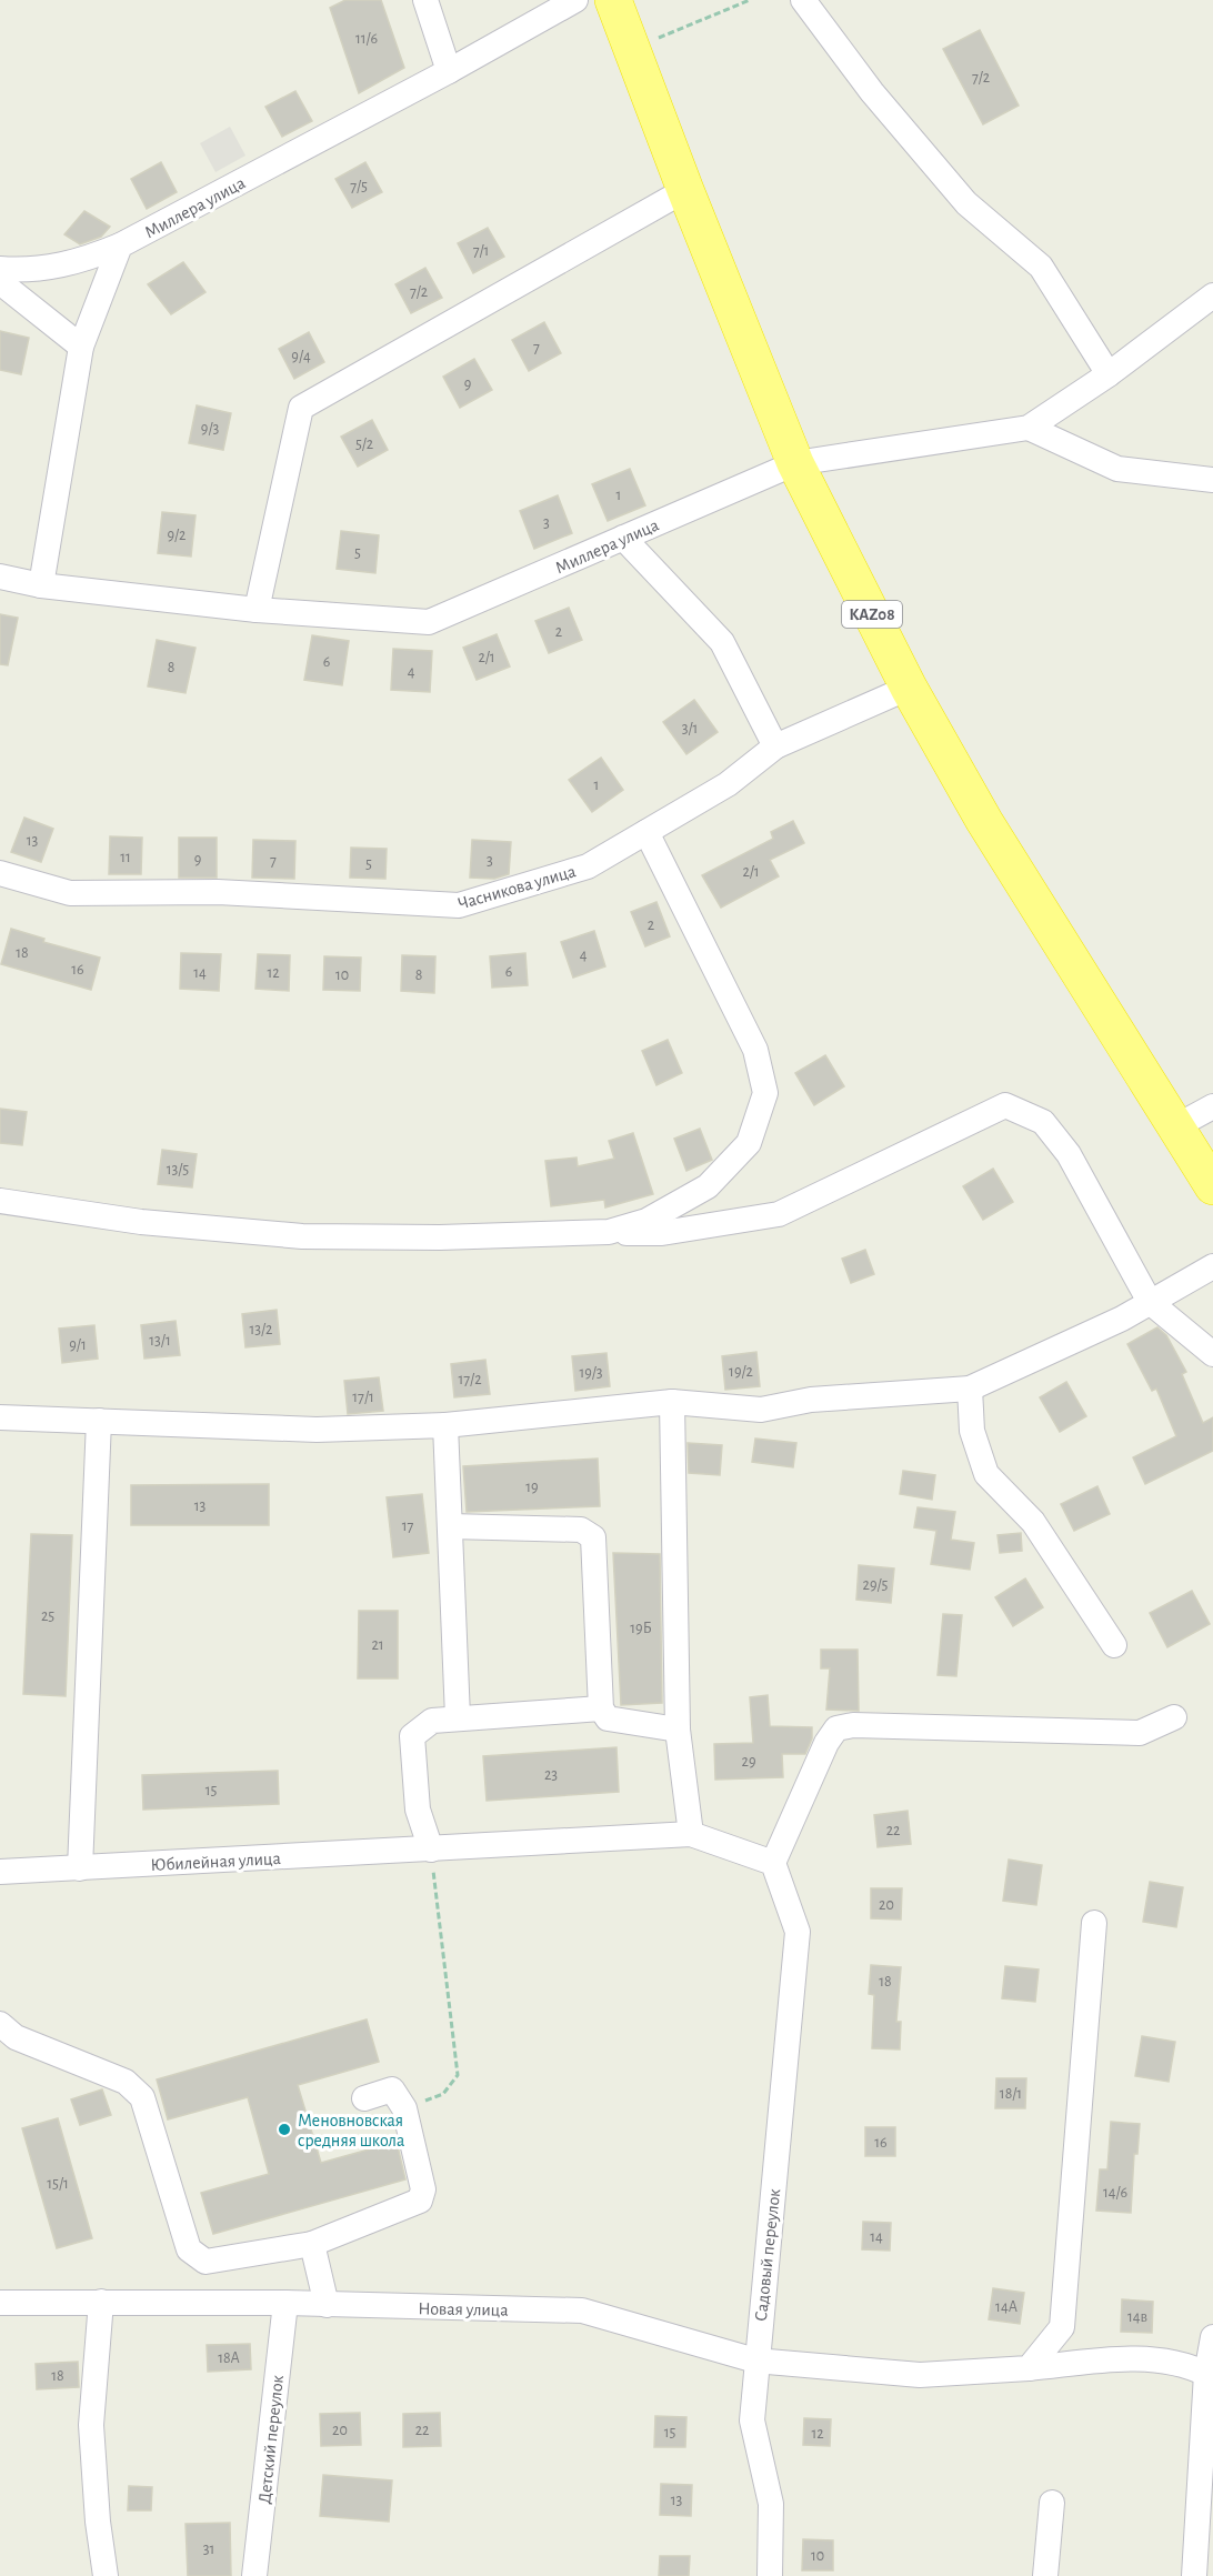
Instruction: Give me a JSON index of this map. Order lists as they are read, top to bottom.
{
  "streets": {
    "highway": ["KAZ08"],
    "street": [
      "Миллера улица",
      "Часникова улица",
      "Юбилейная улица",
      "Садовый переулок",
      "Новая улица",
      "Детский переулок"
    ]
  },
  "crossings": [
    ["Миллера улица", "KAZ08"],
    ["KAZ08", "Часникова улица"],
    ["Юбилейная улица", "Садовый переулок"],
    ["Садовый переулок", "Новая улица"],
    ["Новая улица", "Детский переулок"]
  ],
  "places": ["Меновновская средняя школа"],
  "house_numbers": [
    "11/6",
    "7/2",
    "7/5",
    "7/1",
    "7/2",
    "7",
    "9/4",
    "9",
    "9/3",
    "5/2",
    "1",
    "3",
    "9/2",
    "5",
    "2",
    "2/1",
    "6",
    "8",
    "4",
    "3/1",
    "1",
    "13",
    "11",
    "9",
    "7",
    "3",
    "5",
    "2/1",
    "2",
    "18",
    "4",
    "16",
    "6",
    "14",
    "12",
    "10",
    "8",
    "13/5",
    "13/2",
    "13/1",
    "9/1",
    "19/2",
    "19/3",
    "17/2",
    "17/1",
    "19",
    "13",
    "17",
    "29/5",
    "25",
    "19Б",
    "21",
    "29",
    "23",
    "15",
    "22",
    "20",
    "18",
    "18/1",
    "16",
    "15/1",
    "14/6",
    "14",
    "14А",
    "14в",
    "18А",
    "18",
    "20",
    "22",
    "15",
    "12",
    "13",
    "31",
    "10"
  ]
}
